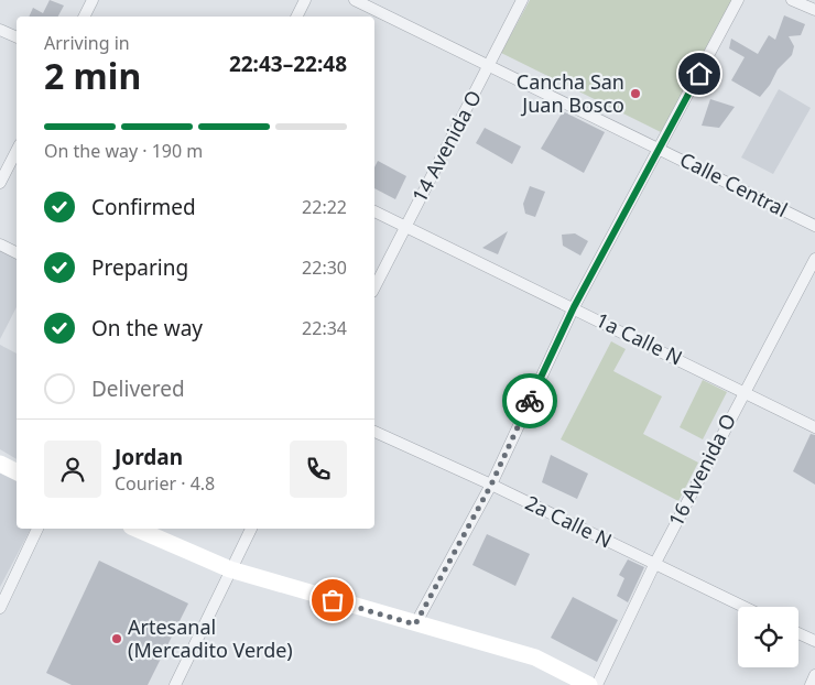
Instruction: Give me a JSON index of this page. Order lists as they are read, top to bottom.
{
  "streets": {
    "street": [
      "14 Avenida O",
      "Calle Central",
      "1a Calle N",
      "16 Avenida O",
      "2a Calle N"
    ]
  },
  "crossings": [
    ["14 Avenida O", "Calle Central"],
    ["14 Avenida O", "1a Calle N"],
    ["1a Calle N", "16 Avenida O"],
    ["16 Avenida O", "2a Calle N"]
  ],
  "places": ["Cancha San Juan Bosco", "Artesanal (Mercadito Verde)"],
  "page": {
    "heading": ["2 min", "Arriving in", "22:43–22:48"],
    "panel": ["Jordan", "Courier · 4.8"],
    "bar": "On the way · 190 m",
    "list": [
      ["Confirmed", "22:22"],
      ["Preparing", "22:30"],
      ["On the way", "22:34"],
      "Delivered"
    ]
  }
}
